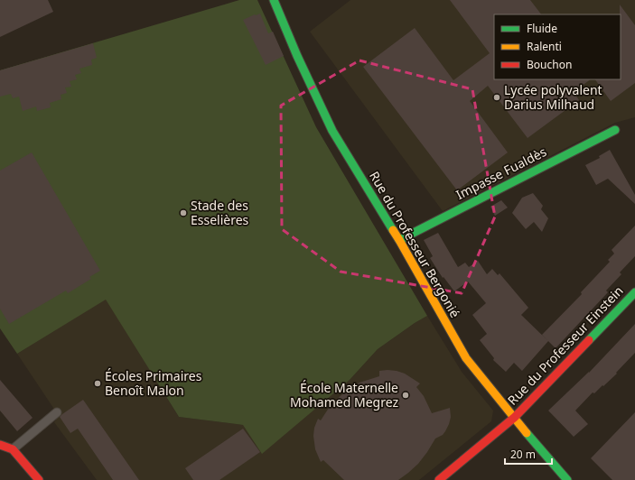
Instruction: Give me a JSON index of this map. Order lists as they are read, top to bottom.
{
  "streets": {
    "street": ["Impasse Fualdès", "Rue du Professeur Bergonié", "Rue du Professeur Einstein"]
  },
  "crossings": [
    ["Impasse Fualdès", "Rue du Professeur Bergonié"],
    ["Rue du Professeur Bergonié", "Rue du Professeur Einstein"]
  ],
  "places": [
    "Lycée polyvalent Darius Milhaud",
    "Stade des Esselières",
    "Écoles Primaires Benoît Malon",
    "École Maternelle Mohamed Megrez"
  ],
  "legend": ["Fluide", "Ralenti", "Bouchon"],
  "scale_bar": "20 m"
}
